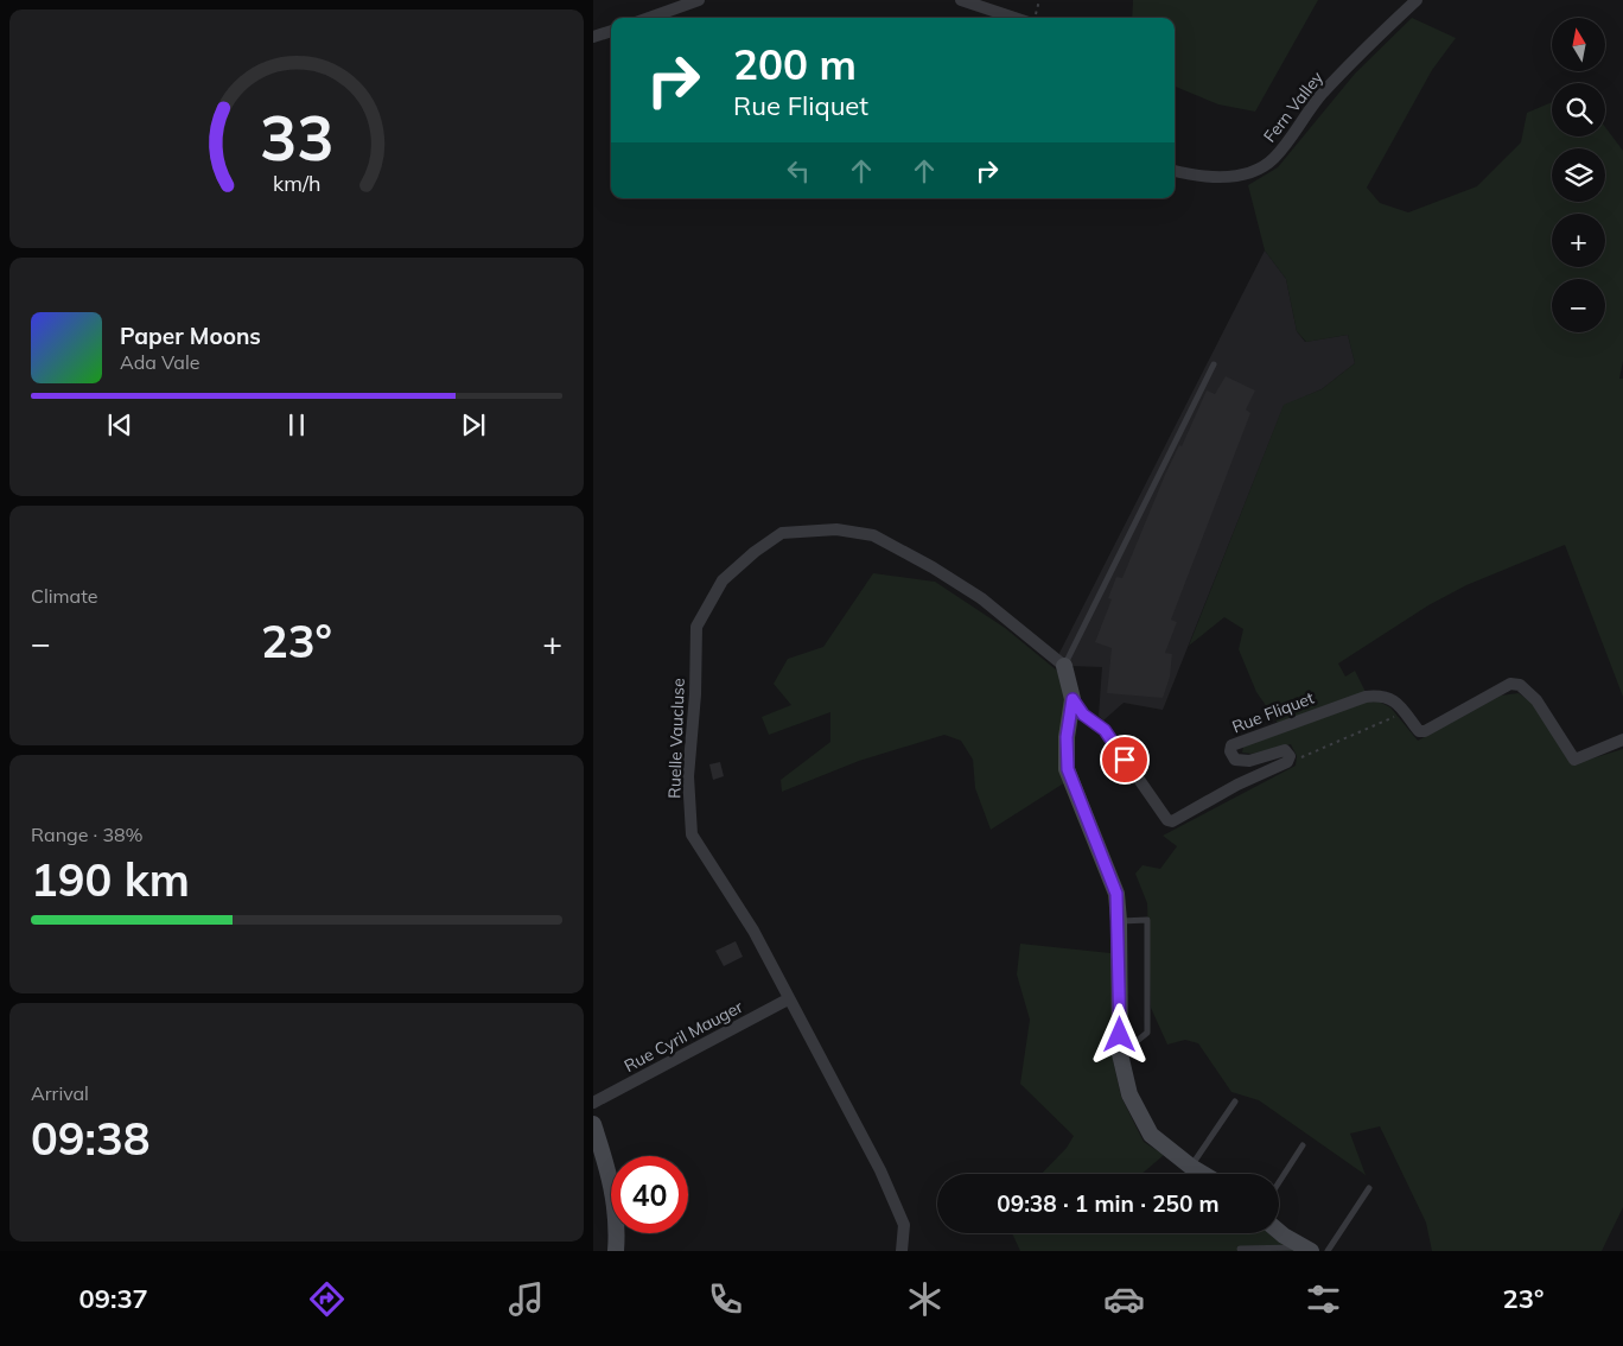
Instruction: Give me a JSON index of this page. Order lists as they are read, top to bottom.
{
  "streets": {
    "street": [
      "Fern Valley",
      "Rue Fliquet",
      "Ruelle Vaucluse",
      "Rue Cyril Mauger"
    ]
  },
  "crossings": [
    ["Ruelle Vaucluse", "Rue Cyril Mauger"]
  ],
  "north": "top",
  "page": {
    "map_buttons": ["+", "−"],
    "turn": ["200 m", "Rue Fliquet"],
    "song": ["Paper Moons", "Ada Vale"],
    "tile": [
      "Climate",
      ["Range · 38%", "190 km"],
      ["Arrival", "09:38"]
    ],
    "heat": ["−", "23°", "+"],
    "limit": "40",
    "trip": "09:38 · 1 min · 250 m",
    "tabs": ["09:37", "23°"],
    "gauge": ["33", "km/h"]
  }
}
